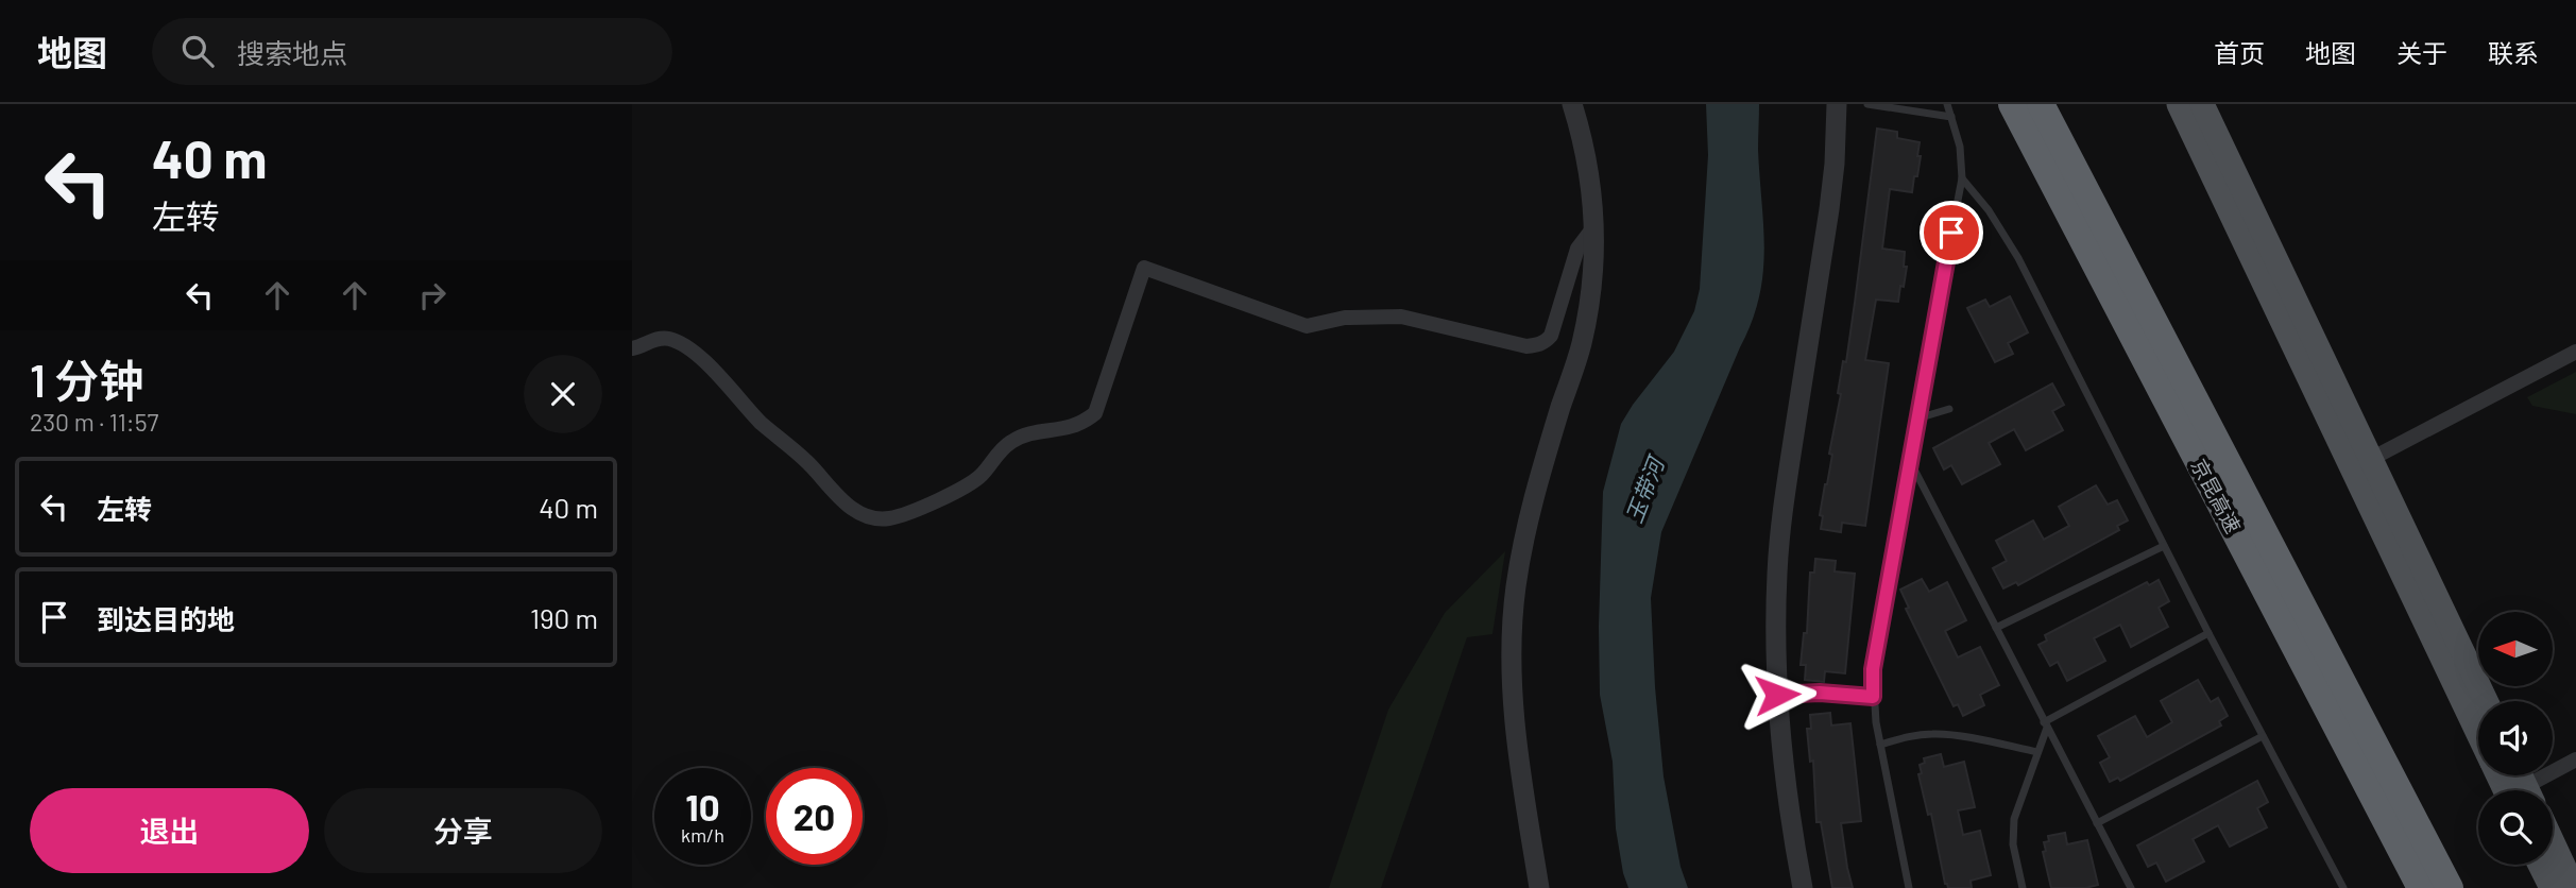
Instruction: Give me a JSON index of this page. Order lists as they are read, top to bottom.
{
  "streets": {
    "highway": ["京昆高速"]
  },
  "water": ["玉带河"],
  "north": "left",
  "page": {
    "header": "地图",
    "search": "搜索地点",
    "nav": [
      "首页",
      "地图",
      "关于",
      "联系"
    ],
    "turn": ["40 m", "左转"],
    "heading": ["1 分钟", "230 m · 11:57"],
    "list": [
      {
        "name": "左转",
        "value": "40 m"
      },
      {
        "name": "到达目的地",
        "value": "190 m"
      }
    ],
    "speed": "10 km/h",
    "limit": "20",
    "buttons": ["退出", "分享"]
  }
}
